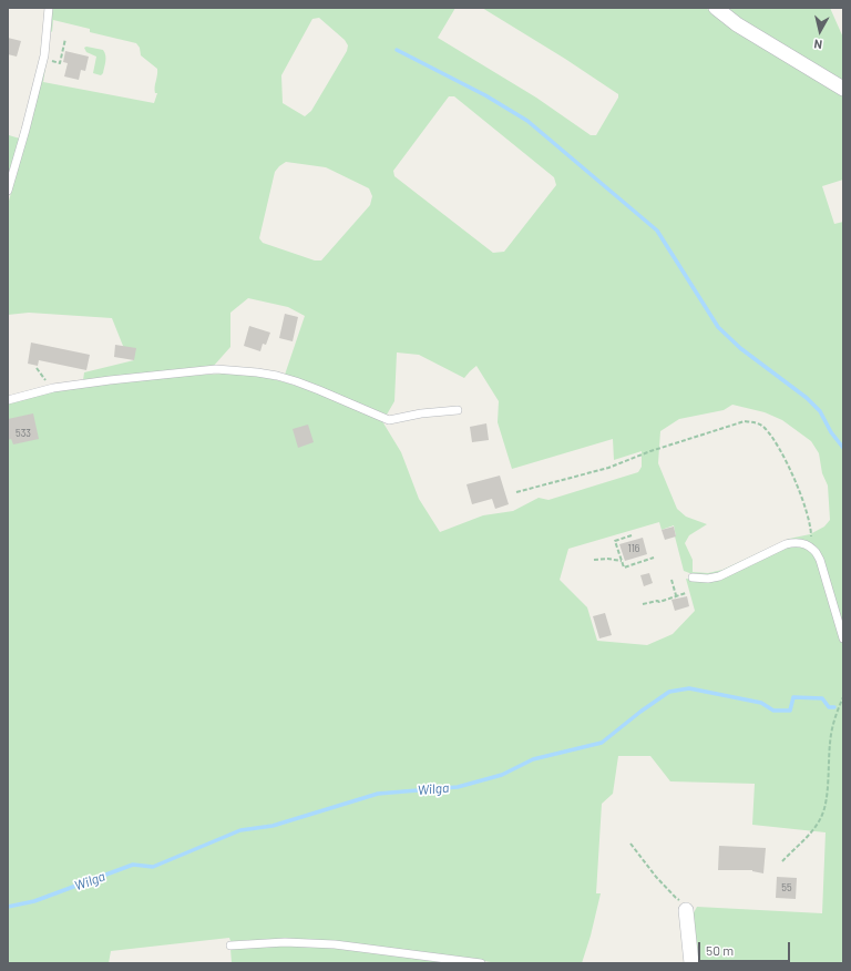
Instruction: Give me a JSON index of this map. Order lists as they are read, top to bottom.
{
  "water": ["Wilga"],
  "house_numbers": ["533", "116", "55"],
  "scale_bar": "50 m",
  "north": "bottom"
}
